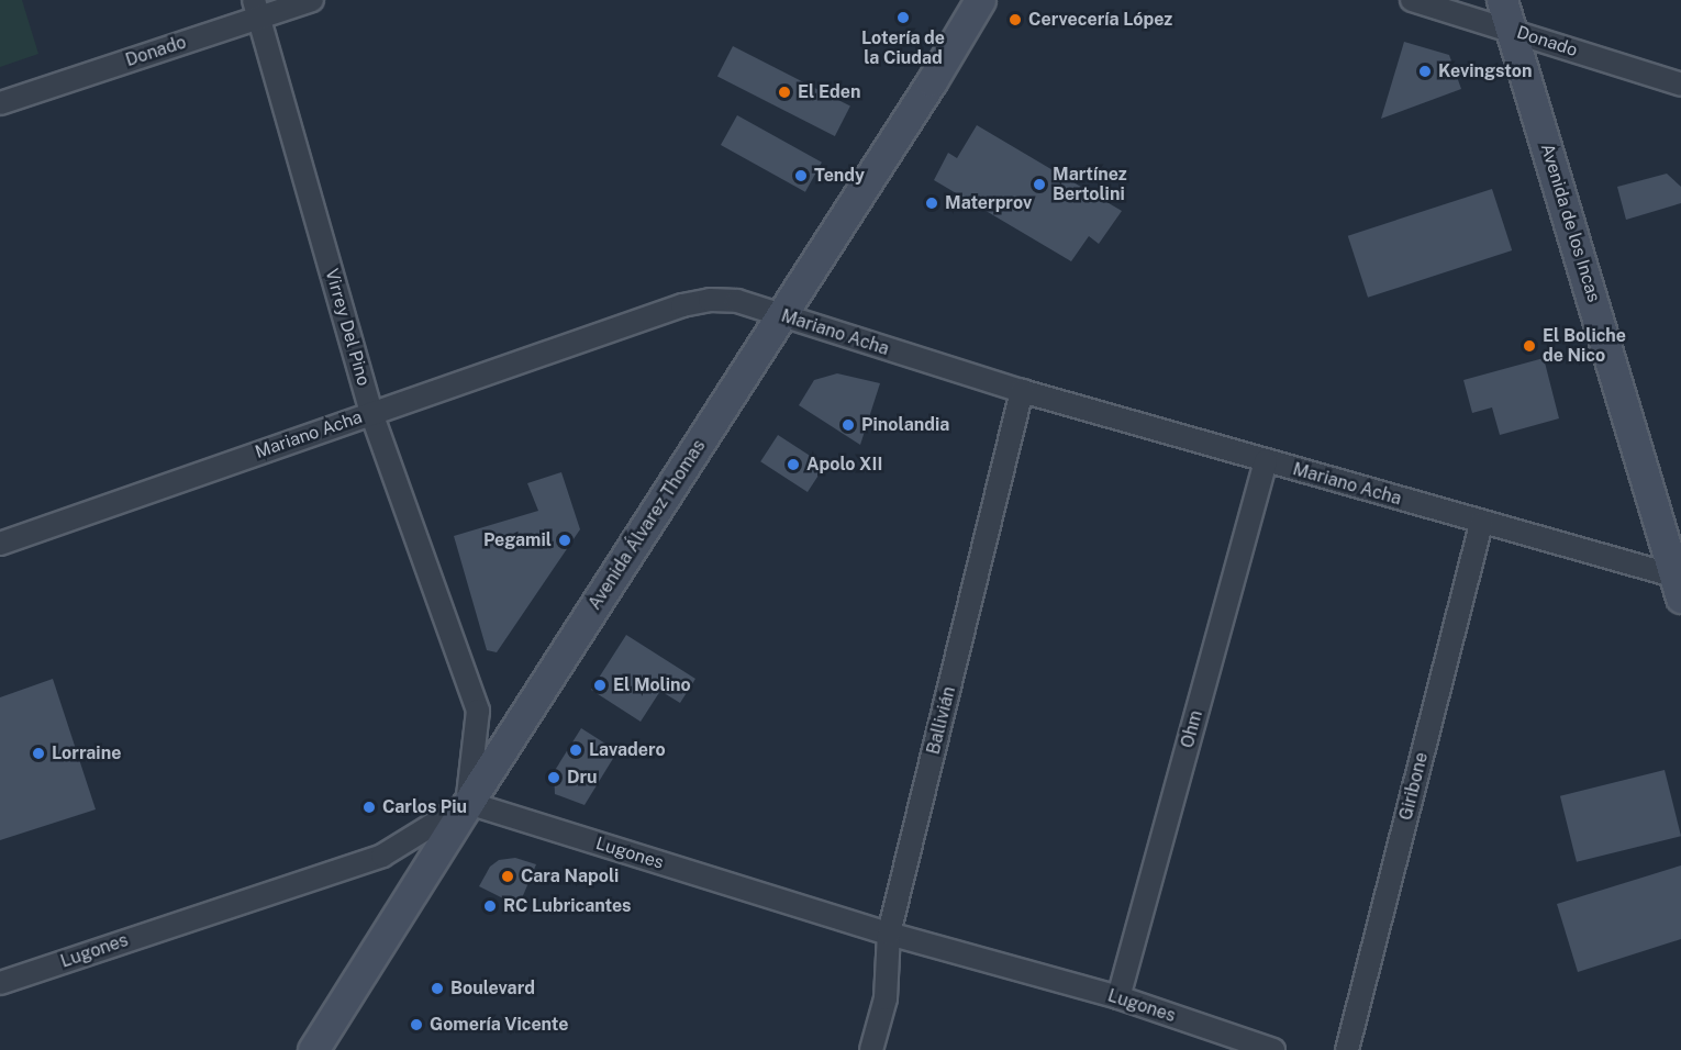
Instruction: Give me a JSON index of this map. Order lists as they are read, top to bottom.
{
  "streets": {
    "main road": ["Avenida de los Incas", "Avenida Álvarez Thomas"],
    "street": [
      "Donado",
      "Virrey Del Pino",
      "Mariano Acha",
      "Ballivián",
      "Ohm",
      "Giribone",
      "Lugones"
    ]
  },
  "crossings": [
    ["Donado", "Avenida de los Incas"],
    ["Donado", "Virrey Del Pino"],
    ["Avenida de los Incas", "Mariano Acha"],
    ["Virrey Del Pino", "Mariano Acha"],
    ["Virrey Del Pino", "Avenida Álvarez Thomas"],
    ["Virrey Del Pino", "Lugones"],
    ["Mariano Acha", "Avenida Álvarez Thomas"],
    ["Mariano Acha", "Ballivián"],
    ["Mariano Acha", "Ohm"],
    ["Mariano Acha", "Giribone"],
    ["Avenida Álvarez Thomas", "Lugones"],
    ["Ballivián", "Lugones"],
    ["Ohm", "Lugones"]
  ],
  "places": [
    "Lotería de la Ciudad",
    "Cervecería López",
    "Kevingston",
    "El Eden",
    "Tendy",
    "Martínez Bertolini",
    "Materprov",
    "El Boliche de Nico",
    "Pinolandia",
    "Apolo XII",
    "Pegamil",
    "El Molino",
    "Lavadero",
    "Lorraine",
    "Dru",
    "Carlos Piu",
    "Cara Napoli",
    "RC Lubricantes",
    "Boulevard",
    "Gomería Vicente"
  ]
}
